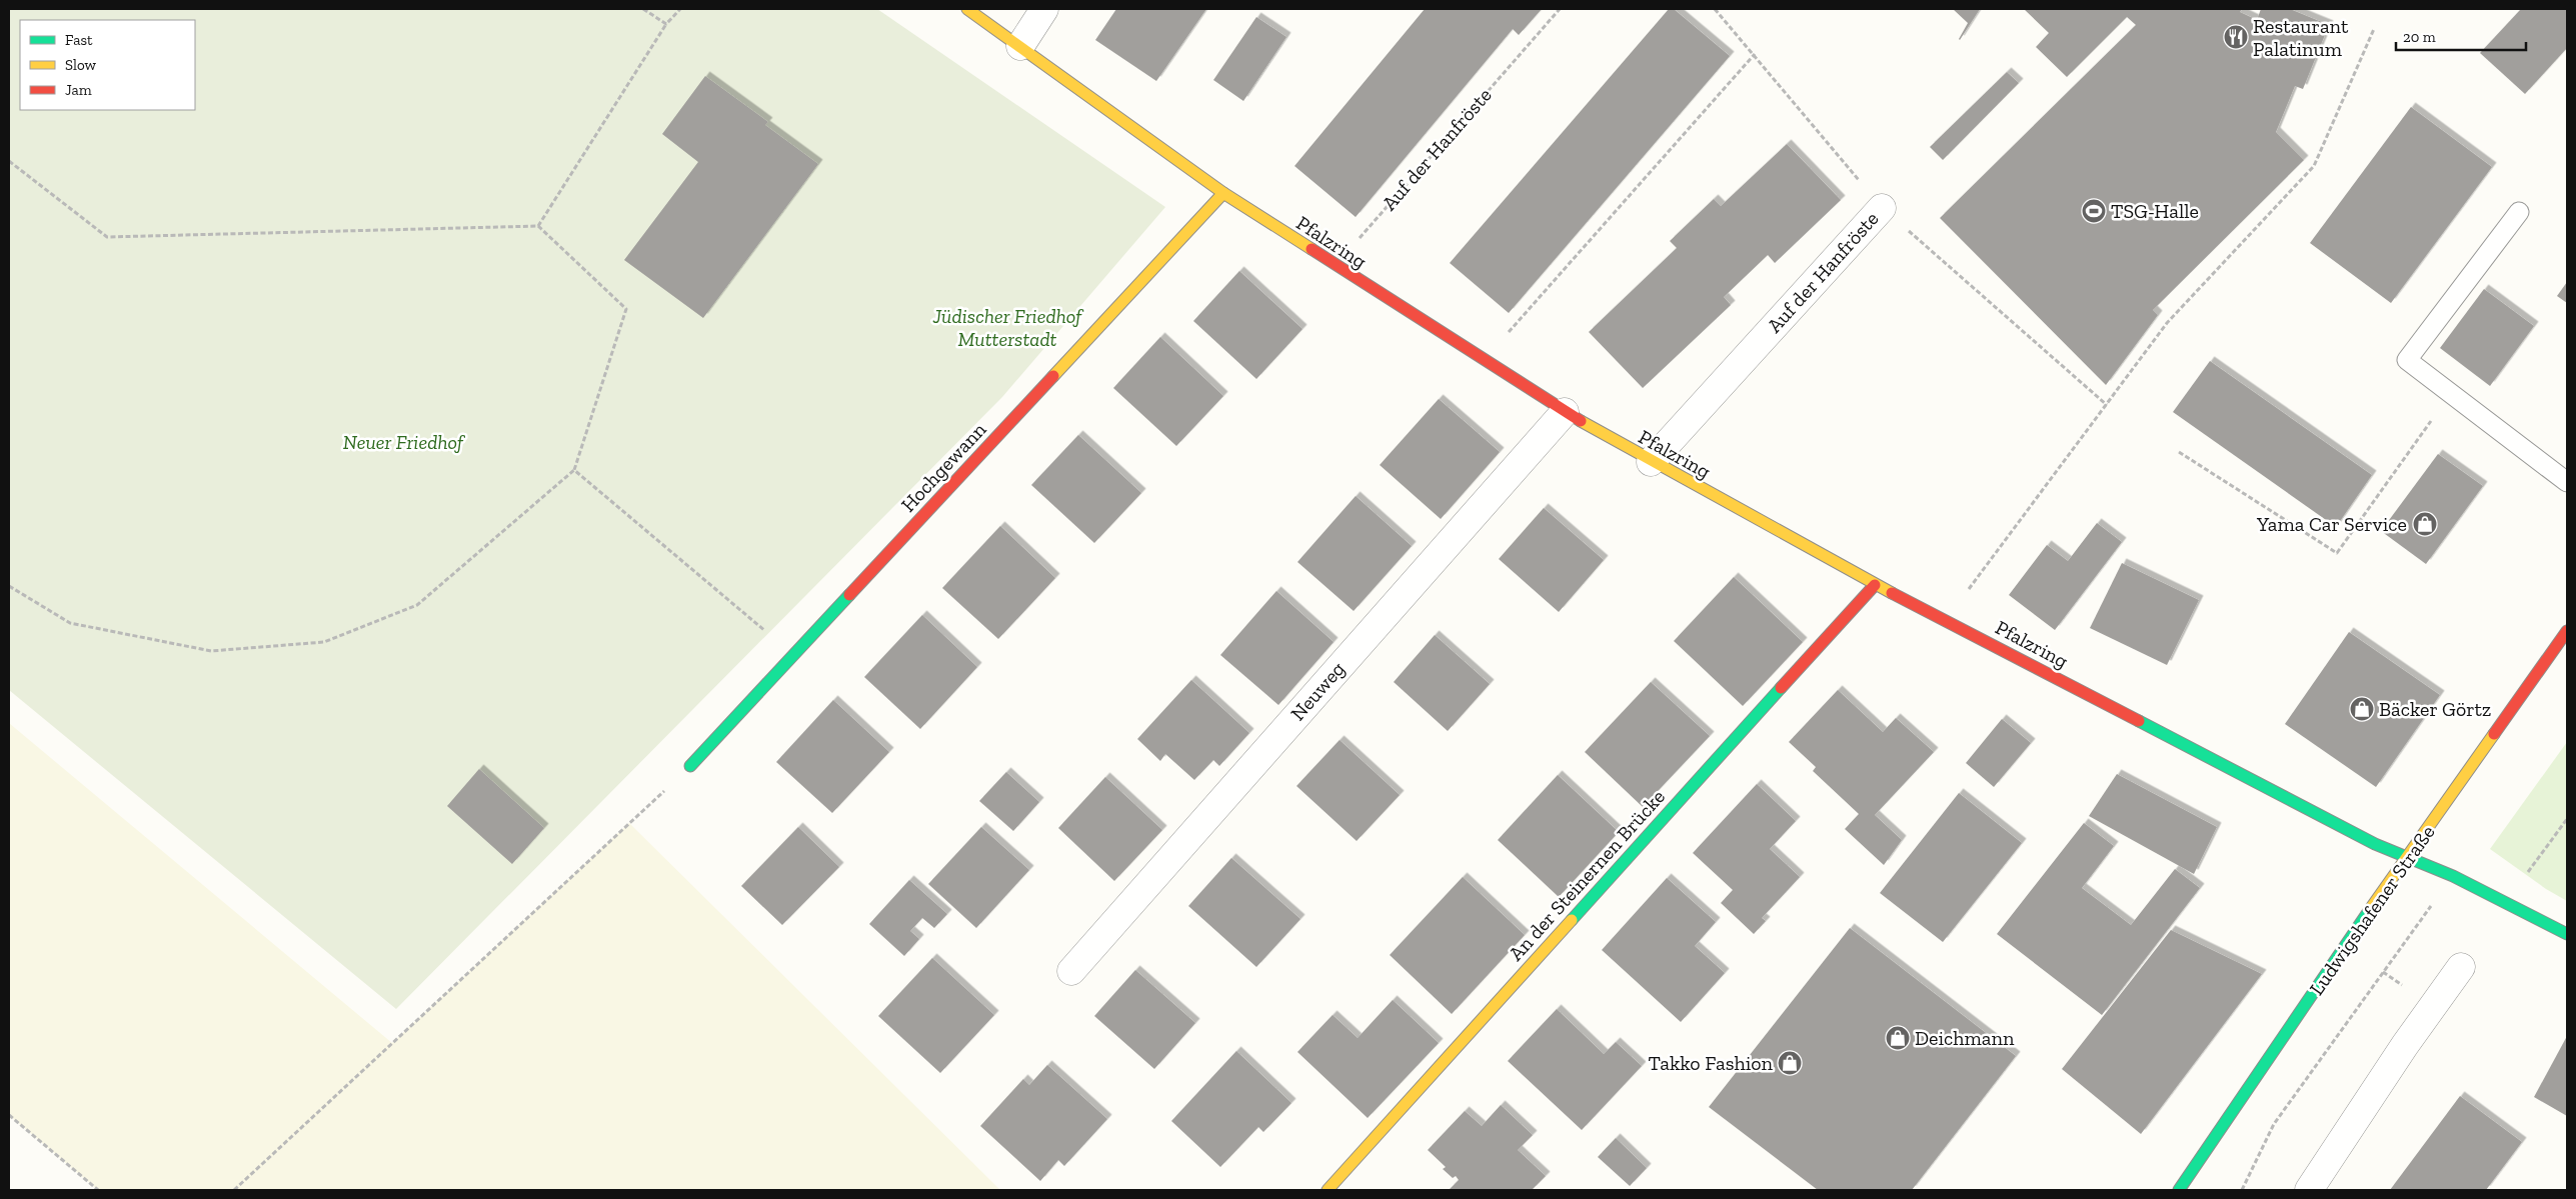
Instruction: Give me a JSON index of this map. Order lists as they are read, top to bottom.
{
  "streets": {
    "street": [
      "Auf der Hanfröste",
      "Pfalzring",
      "Hochgewann",
      "Neuweg",
      "An der Steinernen Brücke",
      "Ludwigshafener Straße"
    ]
  },
  "crossings": [
    ["Auf der Hanfröste", "Pfalzring"],
    ["Pfalzring", "Hochgewann"],
    ["Pfalzring", "Neuweg"],
    ["Pfalzring", "An der Steinernen Brücke"],
    ["Pfalzring", "Ludwigshafener Straße"]
  ],
  "parks": ["Jüdischer Friedhof Mutterstadt", "Neuer Friedhof"],
  "places": {
    "restaurant": ["Restaurant Palatinum"],
    "sports": ["TSG-Halle"],
    "shop": [
      "Yama Car Service",
      "Bäcker Görtz",
      "Deichmann",
      "Takko Fashion"
    ]
  },
  "legend": ["Fast", "Slow", "Jam"],
  "scale_bar": "20 m"
}
